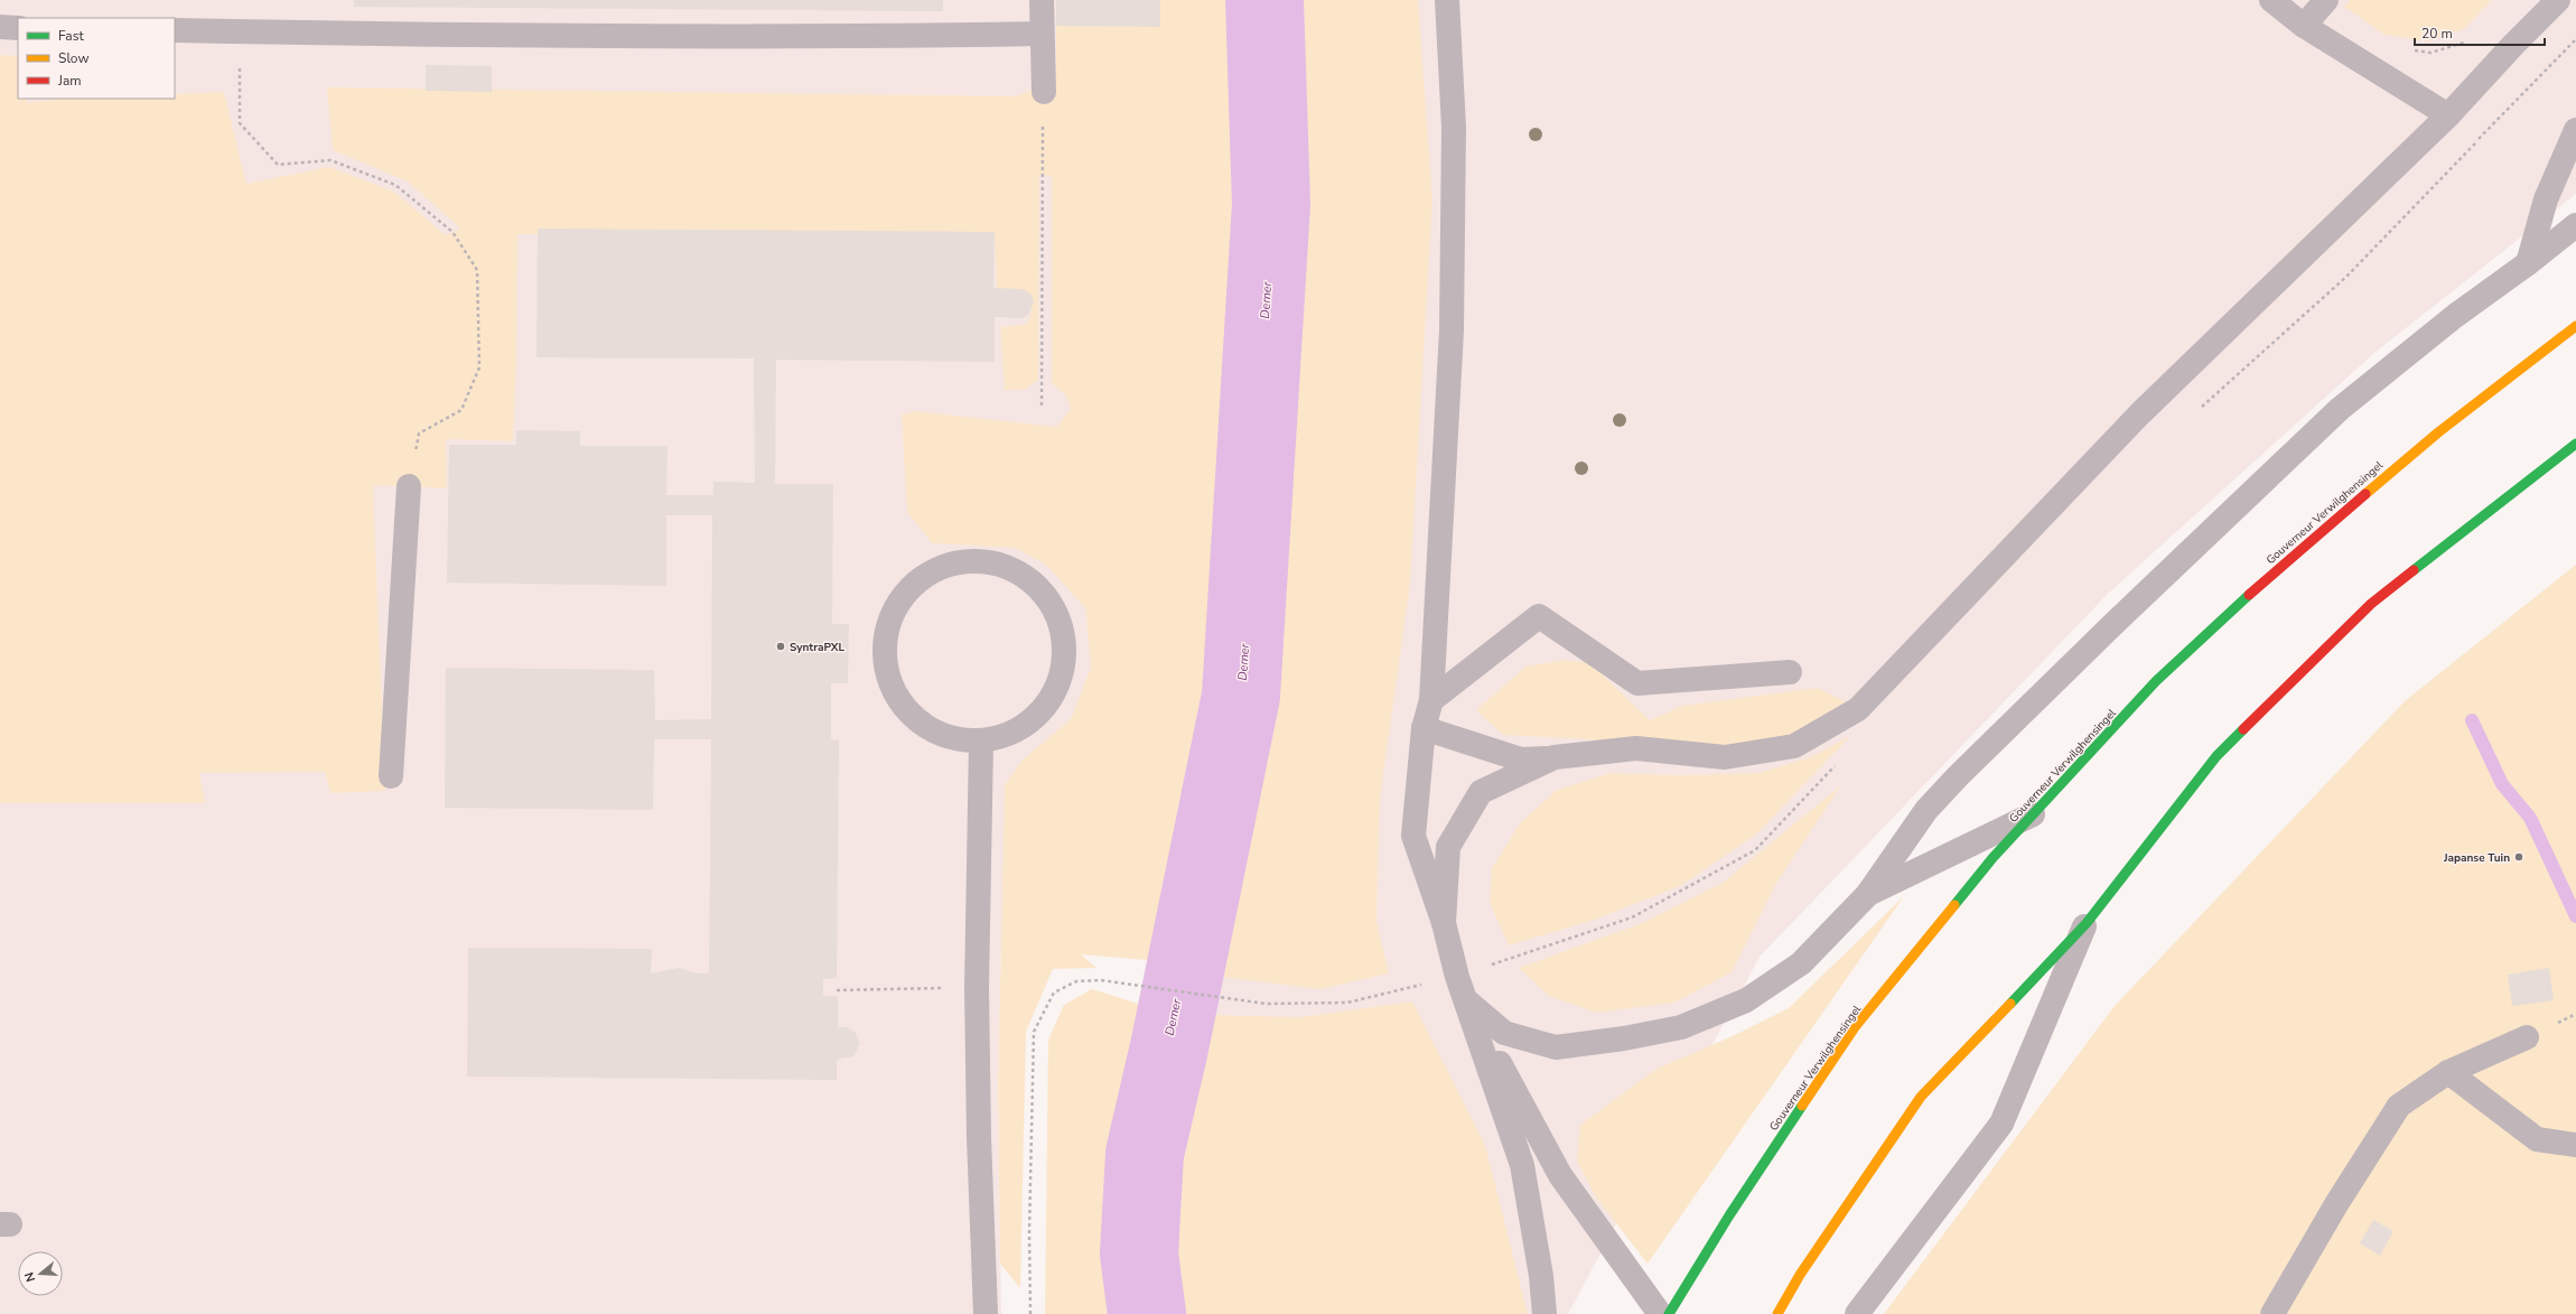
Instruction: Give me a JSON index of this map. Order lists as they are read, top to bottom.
{
  "streets": {
    "highway": ["Gouverneur Verwilghensingel"]
  },
  "water": ["Demer"],
  "places": ["SyntraPXL", "Japanse Tuin"],
  "legend": ["Fast", "Slow", "Jam"],
  "scale_bar": "20 m",
  "north": "left"
}
